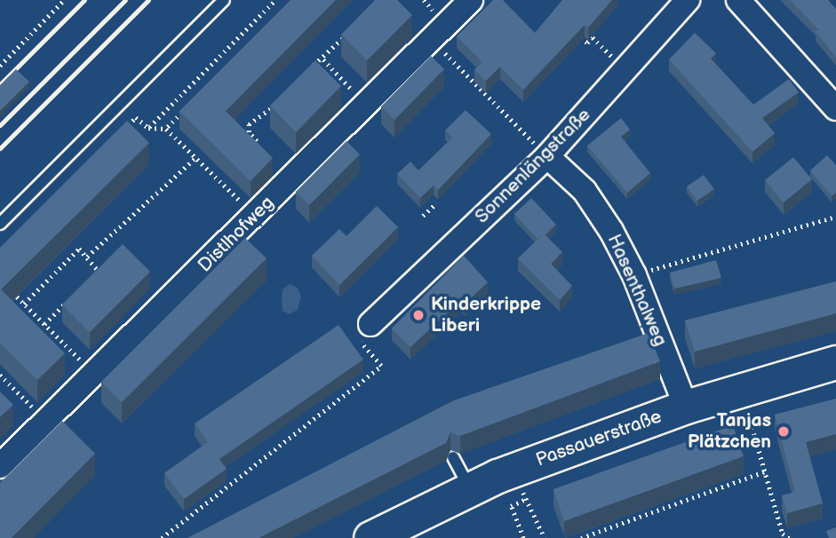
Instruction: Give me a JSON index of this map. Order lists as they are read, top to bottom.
{
  "streets": {
    "street": [
      "Sonnenlängstraße",
      "Distlhofweg",
      "Hasenthalweg",
      "Passauerstraße"
    ]
  },
  "crossings": [
    ["Sonnenlängstraße", "Hasenthalweg"],
    ["Hasenthalweg", "Passauerstraße"]
  ],
  "places": ["Kinderkrippe Liberi", "Tanjas Plätzchen"]
}
